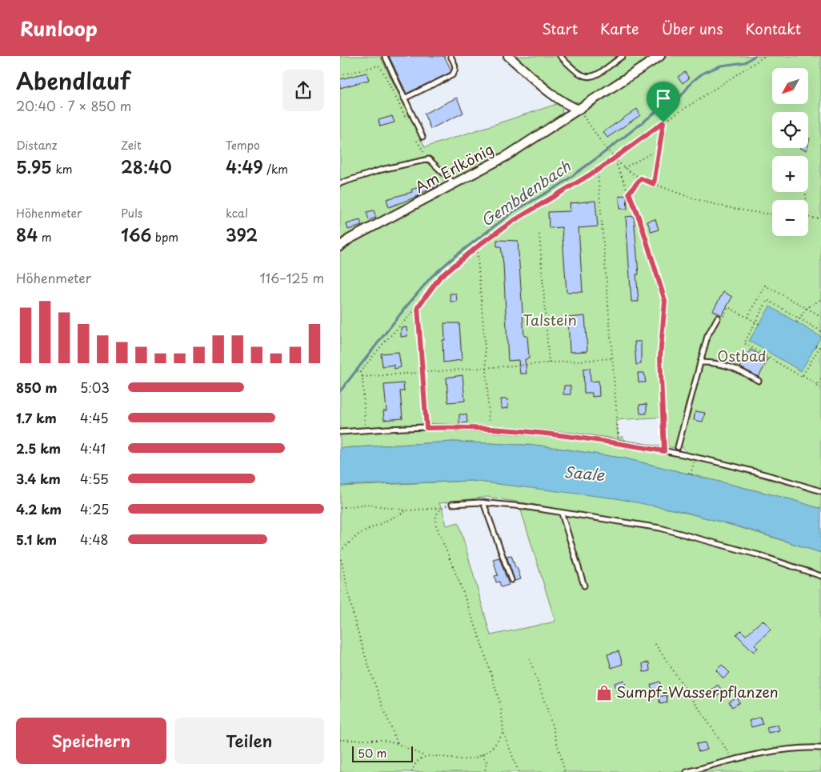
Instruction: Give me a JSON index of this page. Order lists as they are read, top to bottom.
{
  "streets": {
    "street": ["Am Erlkönig"]
  },
  "water": ["Gembdenbach", "Saale"],
  "parks": ["Talstein", "Ostbad"],
  "places": {
    "shop": ["Sumpf-Wasserpflanzen"]
  },
  "scale_bar": "50 m",
  "north": "bottom left",
  "page": {
    "header": "Runloop",
    "nav": [
      "Start",
      "Karte",
      "Über uns",
      "Kontakt"
    ],
    "heading": ["Abendlauf", "20:40 · 7 × 850 m"],
    "map_buttons": ["+", "−"],
    "stats": [
      ["Distanz", "5.95 km"],
      ["Zeit", "28:40"],
      ["Tempo", "4:49 /km"],
      ["Höhenmeter", "84 m"],
      ["Puls", "166 bpm"],
      ["kcal", "392"]
    ],
    "chart": ["Höhenmeter", "116–125 m"],
    "list": [
      {
        "name": "850 m",
        "note": "5:03"
      },
      {
        "name": "1.7 km",
        "note": "4:45"
      },
      {
        "name": "2.5 km",
        "note": "4:41"
      },
      {
        "name": "3.4 km",
        "note": "4:55"
      },
      {
        "name": "4.2 km",
        "note": "4:25"
      },
      {
        "name": "5.1 km",
        "note": "4:48"
      }
    ],
    "buttons": ["Speichern", "Teilen"],
    "scale": "50 m"
  }
}
